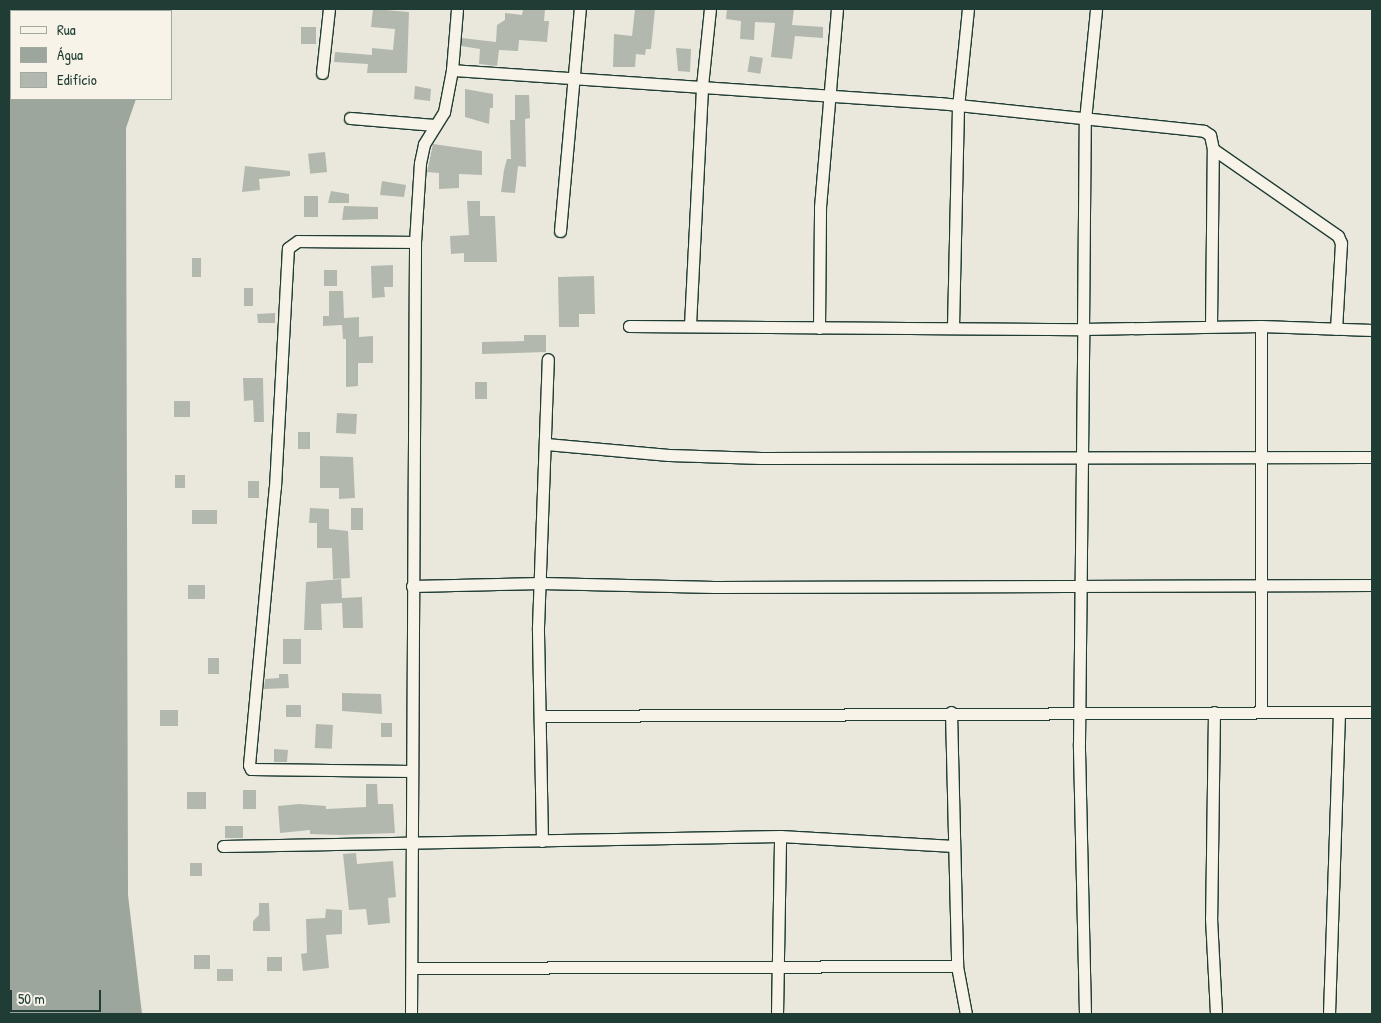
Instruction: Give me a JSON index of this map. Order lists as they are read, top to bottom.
{
  "legend": ["Rua", "Água", "Edifício"],
  "scale_bar": "50 m"
}
